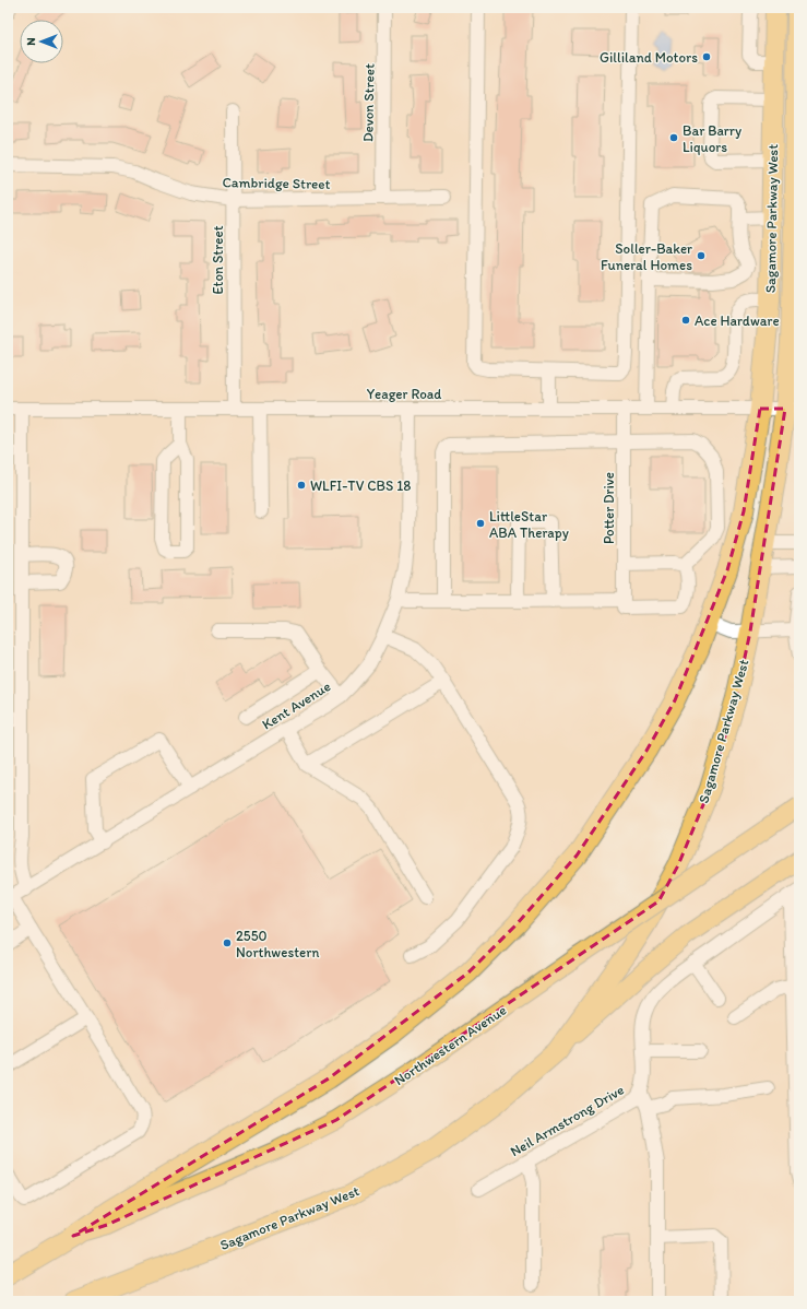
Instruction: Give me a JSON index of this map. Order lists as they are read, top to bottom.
{
  "streets": {
    "highway": ["Sagamore Parkway West"],
    "main road": ["Northwestern Avenue"],
    "street": [
      "Devon Street",
      "Cambridge Street",
      "Eton Street",
      "Yeager Road",
      "Potter Drive",
      "Kent Avenue",
      "Neil Armstrong Drive"
    ]
  },
  "crossings": [
    ["Devon Street", "Cambridge Street"],
    ["Cambridge Street", "Eton Street"],
    ["Sagamore Parkway West", "Yeager Road"],
    ["Sagamore Parkway West", "Northwestern Avenue"],
    ["Eton Street", "Yeager Road"],
    ["Yeager Road", "Potter Drive"],
    ["Yeager Road", "Kent Avenue"]
  ],
  "places": [
    "Gilliland Motors",
    "Bar Barry Liquors",
    "Soller-Baker Funeral Homes",
    "Ace Hardware",
    "WLFI-TV CBS 18",
    "LittleStar ABA Therapy",
    "2550 Northwestern"
  ],
  "north": "left"
}
